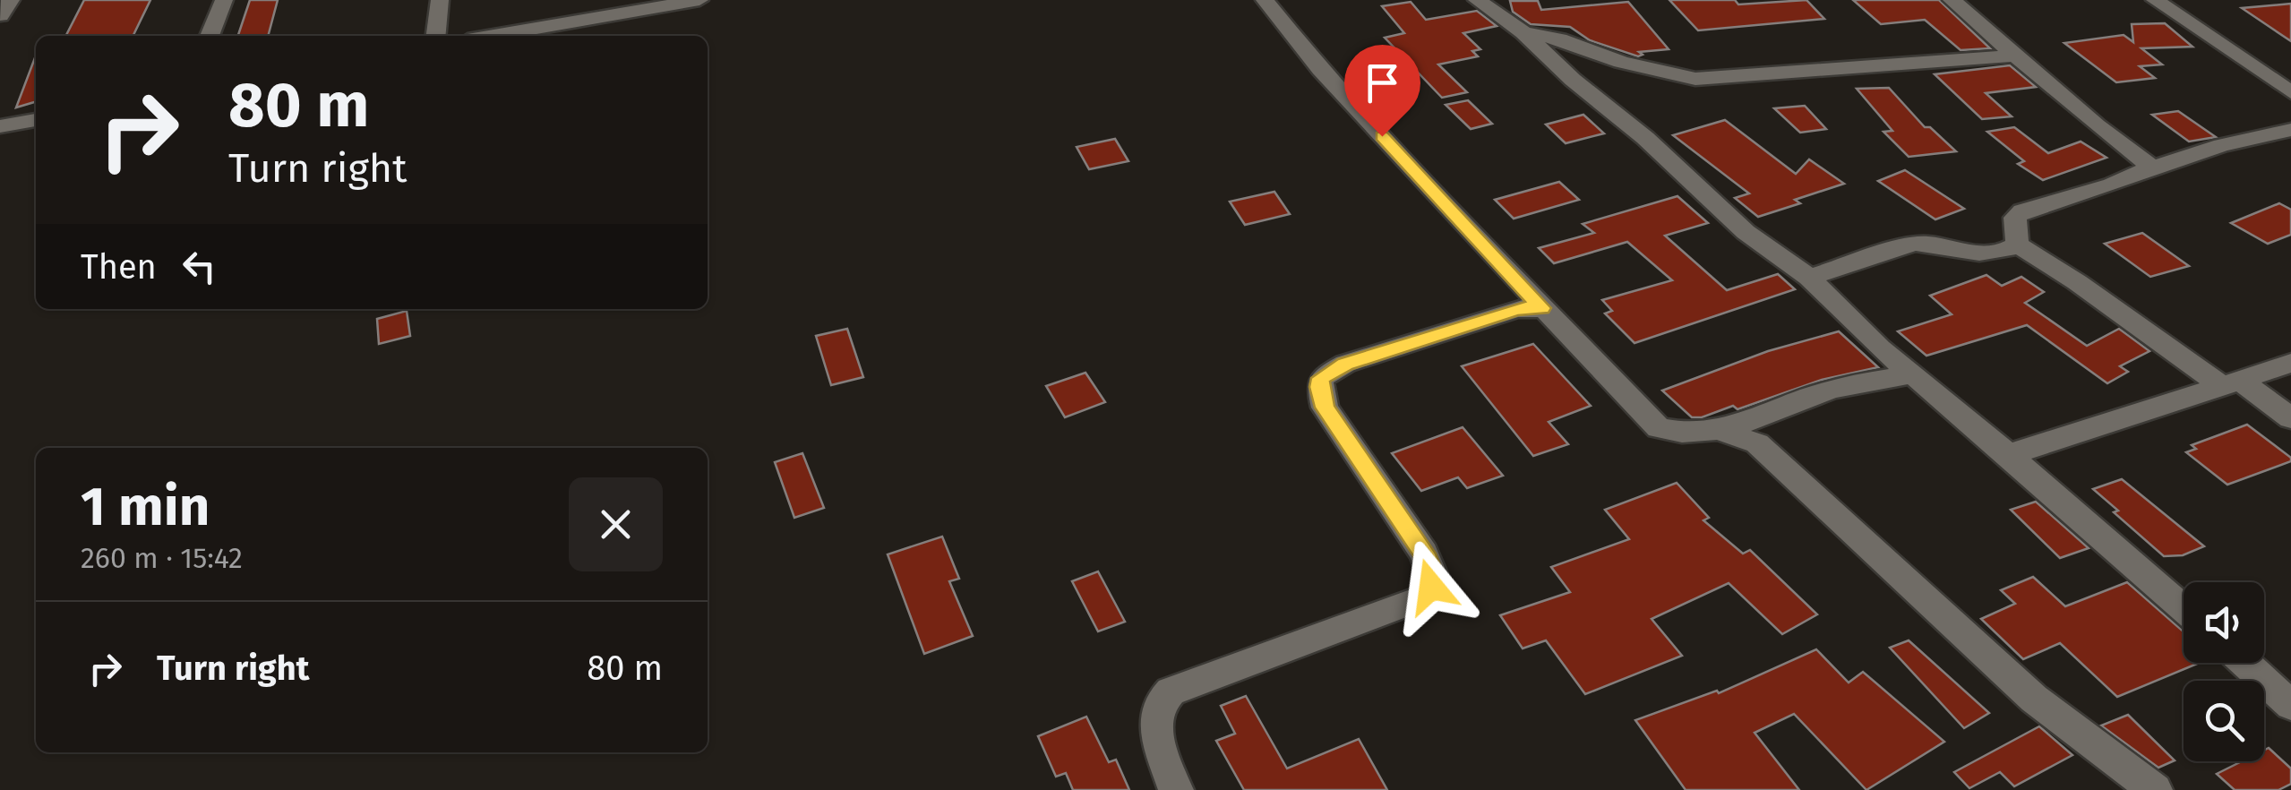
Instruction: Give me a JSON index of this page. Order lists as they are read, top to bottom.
{
  "page": {
    "turn": ["80 m", "Turn right"],
    "then": "Then",
    "heading": ["1 min", "260 m · 15:42"],
    "list": [
      {
        "name": "Turn right",
        "value": "80 m"
      }
    ]
  }
}
